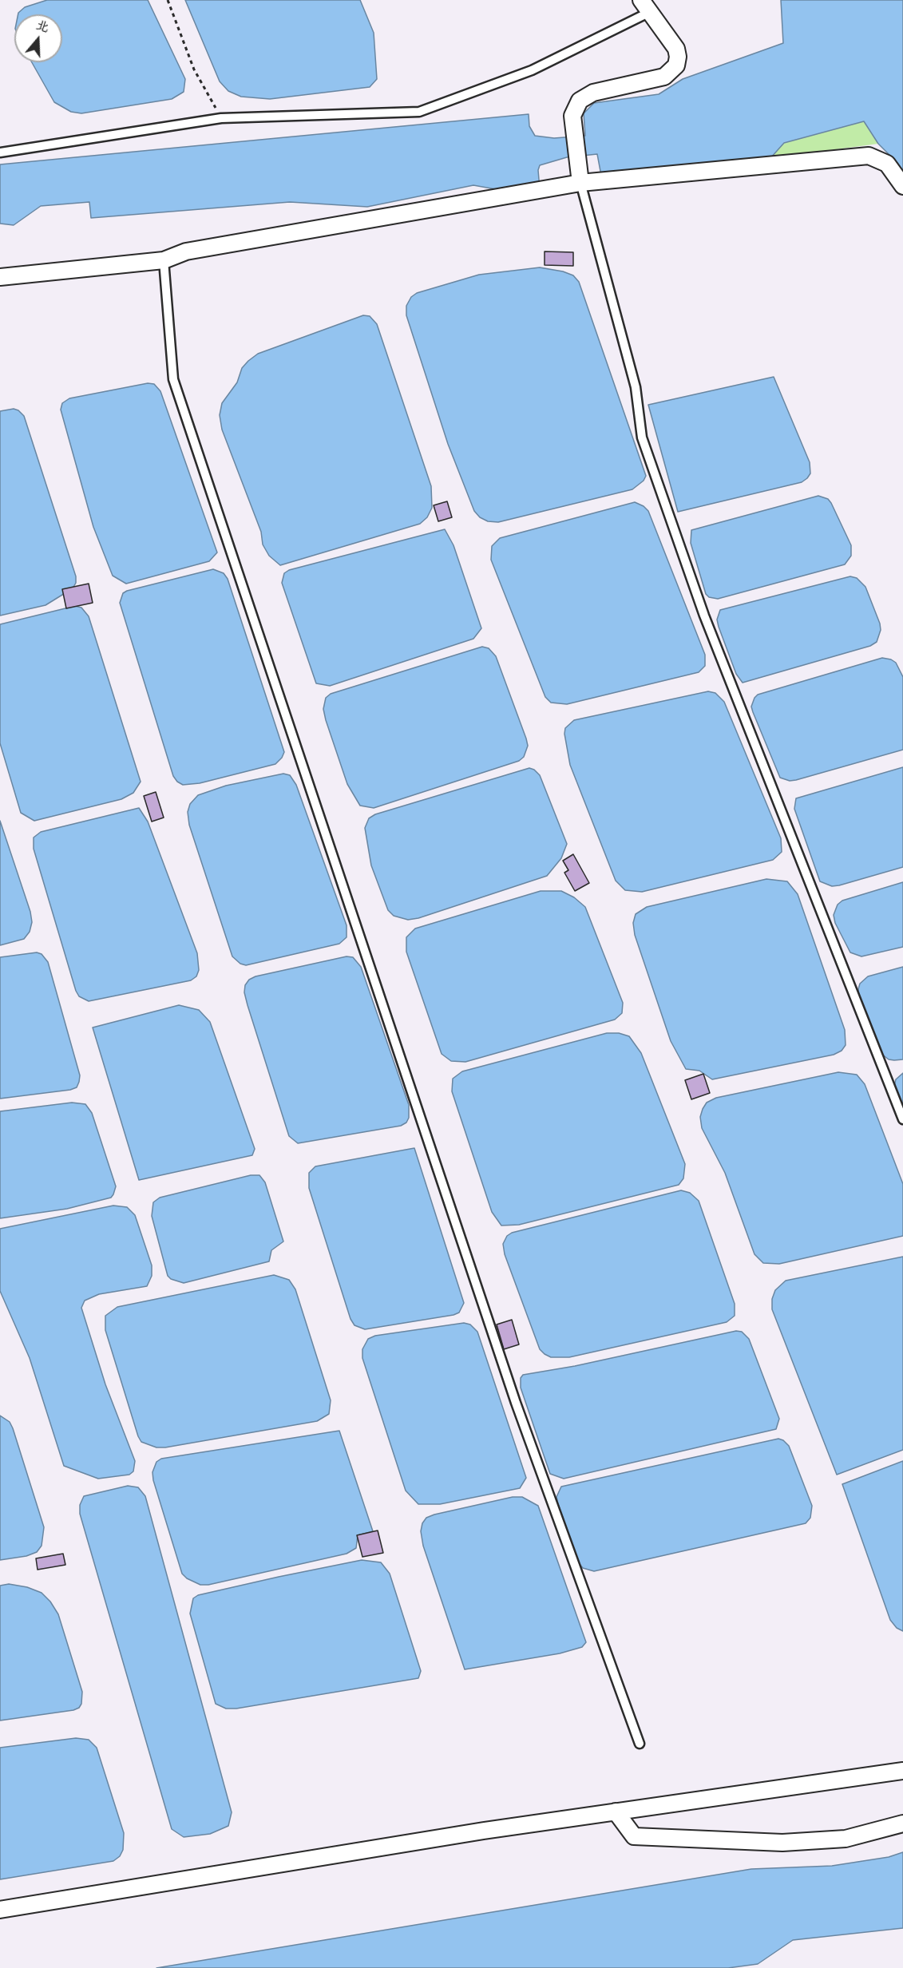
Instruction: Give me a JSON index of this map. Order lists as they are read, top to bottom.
{
  "north": "top"
}
